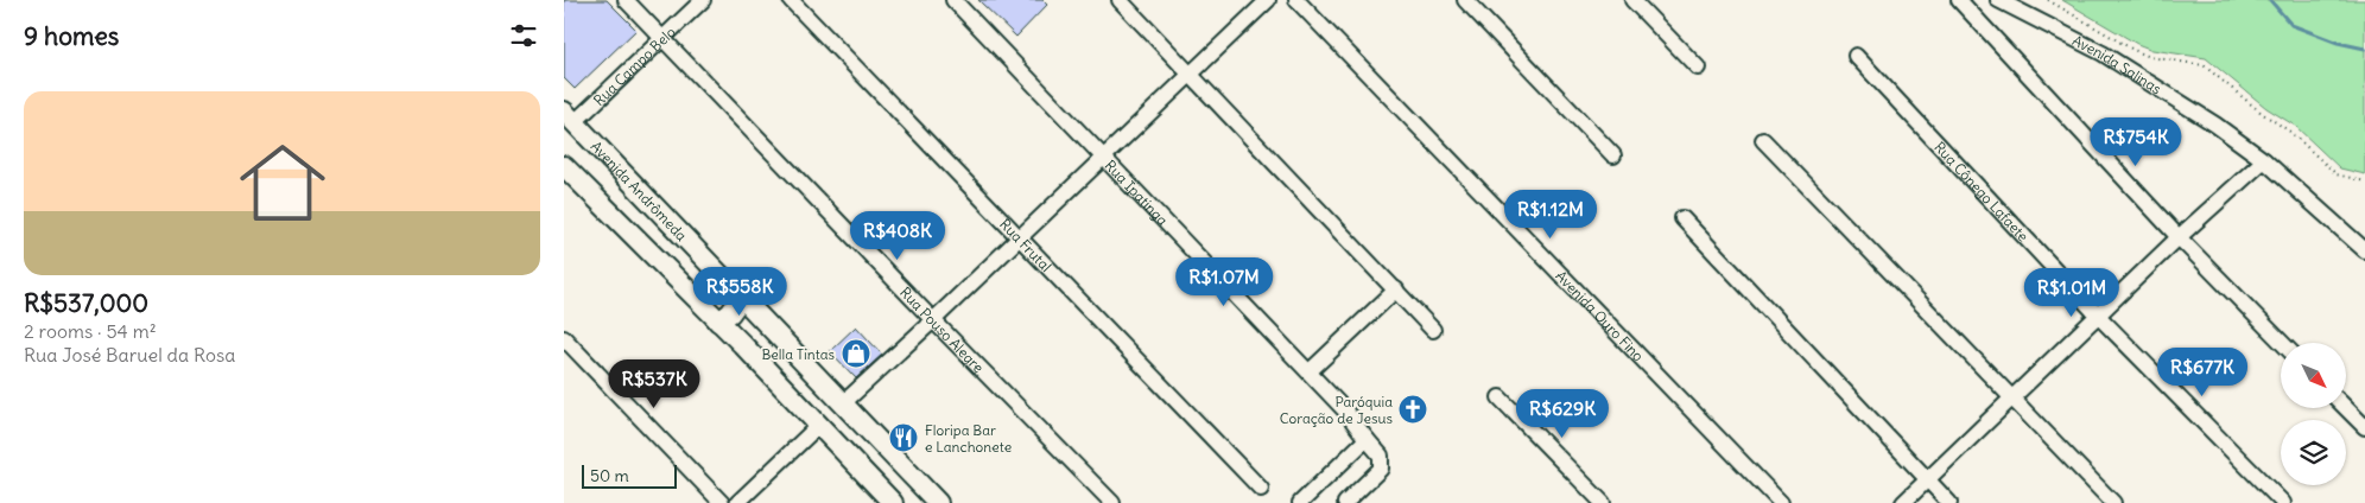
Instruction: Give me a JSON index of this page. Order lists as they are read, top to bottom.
{
  "streets": {
    "main road": ["Avenida Andrômeda"],
    "street": [
      "Avenida Salinas",
      "Rua Campo Belo",
      "Rua Cônego Lafaete",
      "Rua Ipatinga",
      "Rua Frutal",
      "Avenida Ouro Fino",
      "Rua Pouso Alegre"
    ]
  },
  "crossings": [
    ["Rua Campo Belo", "Avenida Andrômeda"],
    ["Rua Campo Belo", "Rua Pouso Alegre"]
  ],
  "places": {
    "shop": ["Bella Tintas"],
    "church": ["Paróquia Coração de Jesus"],
    "restaurant": ["Floripa Bar e Lanchonete"]
  },
  "scale_bar": "50 m",
  "north": "bottom right",
  "page": {
    "heading": "9 homes",
    "list": [
      {
        "name": "R$537,000",
        "note": "2 rooms · 54 m² · Rua José Baruel da Rosa"
      }
    ],
    "price": [
      "R$754K",
      "R$1.12M",
      "R$408K",
      "R$1.07M",
      "R$558K",
      "R$1.01M",
      "R$677K",
      "R$537K",
      "R$629K"
    ],
    "scale": "50 m"
  }
}
